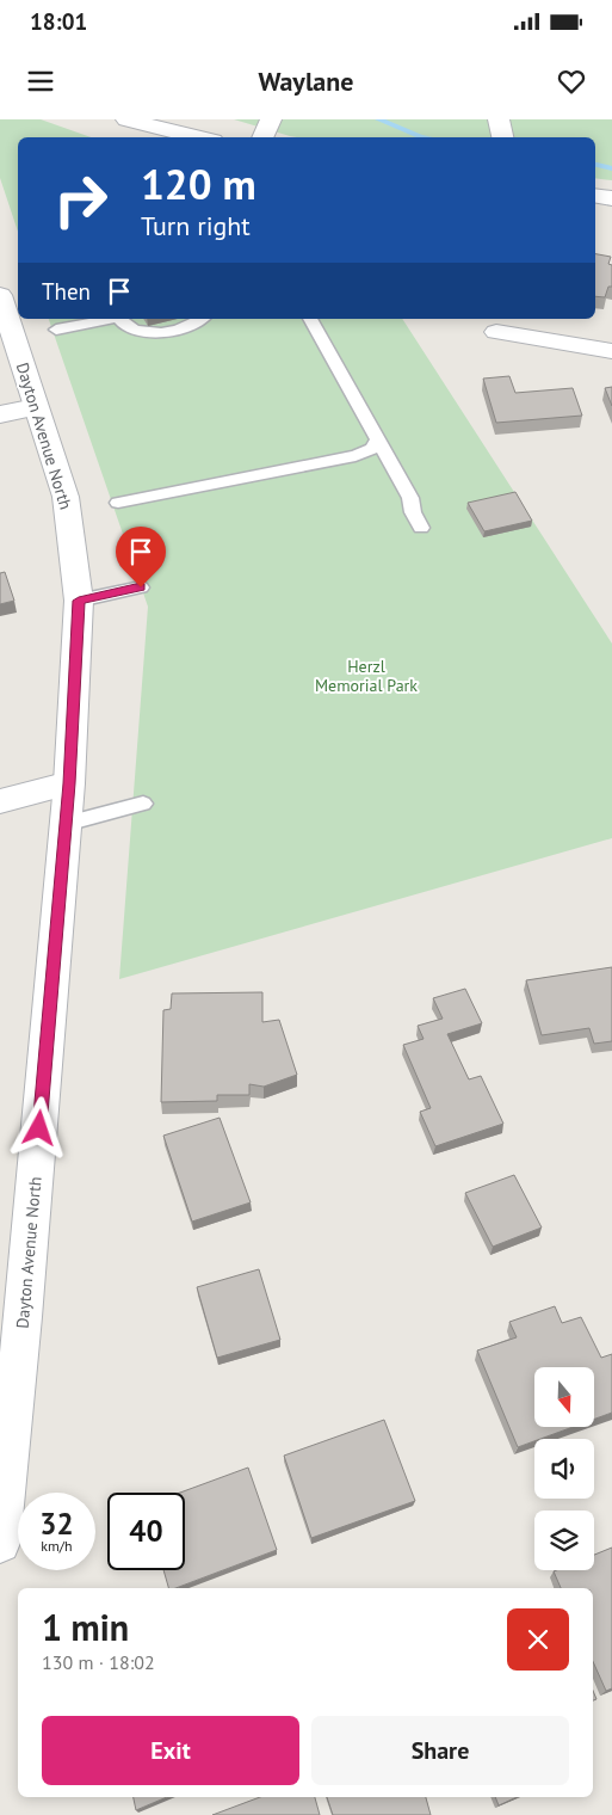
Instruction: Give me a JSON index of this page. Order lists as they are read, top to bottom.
{
  "streets": {
    "street": ["Dayton Avenue North"]
  },
  "parks": ["Herzl Memorial Park"],
  "north": "bottom",
  "page": {
    "status": "18:01",
    "header": "Waylane",
    "turn": ["120 m", "Turn right"],
    "then": "Then",
    "speed": "32 km/h",
    "limit": "40",
    "heading": ["1 min", "130 m · 18:02"],
    "buttons": ["Exit", "Share"]
  }
}
